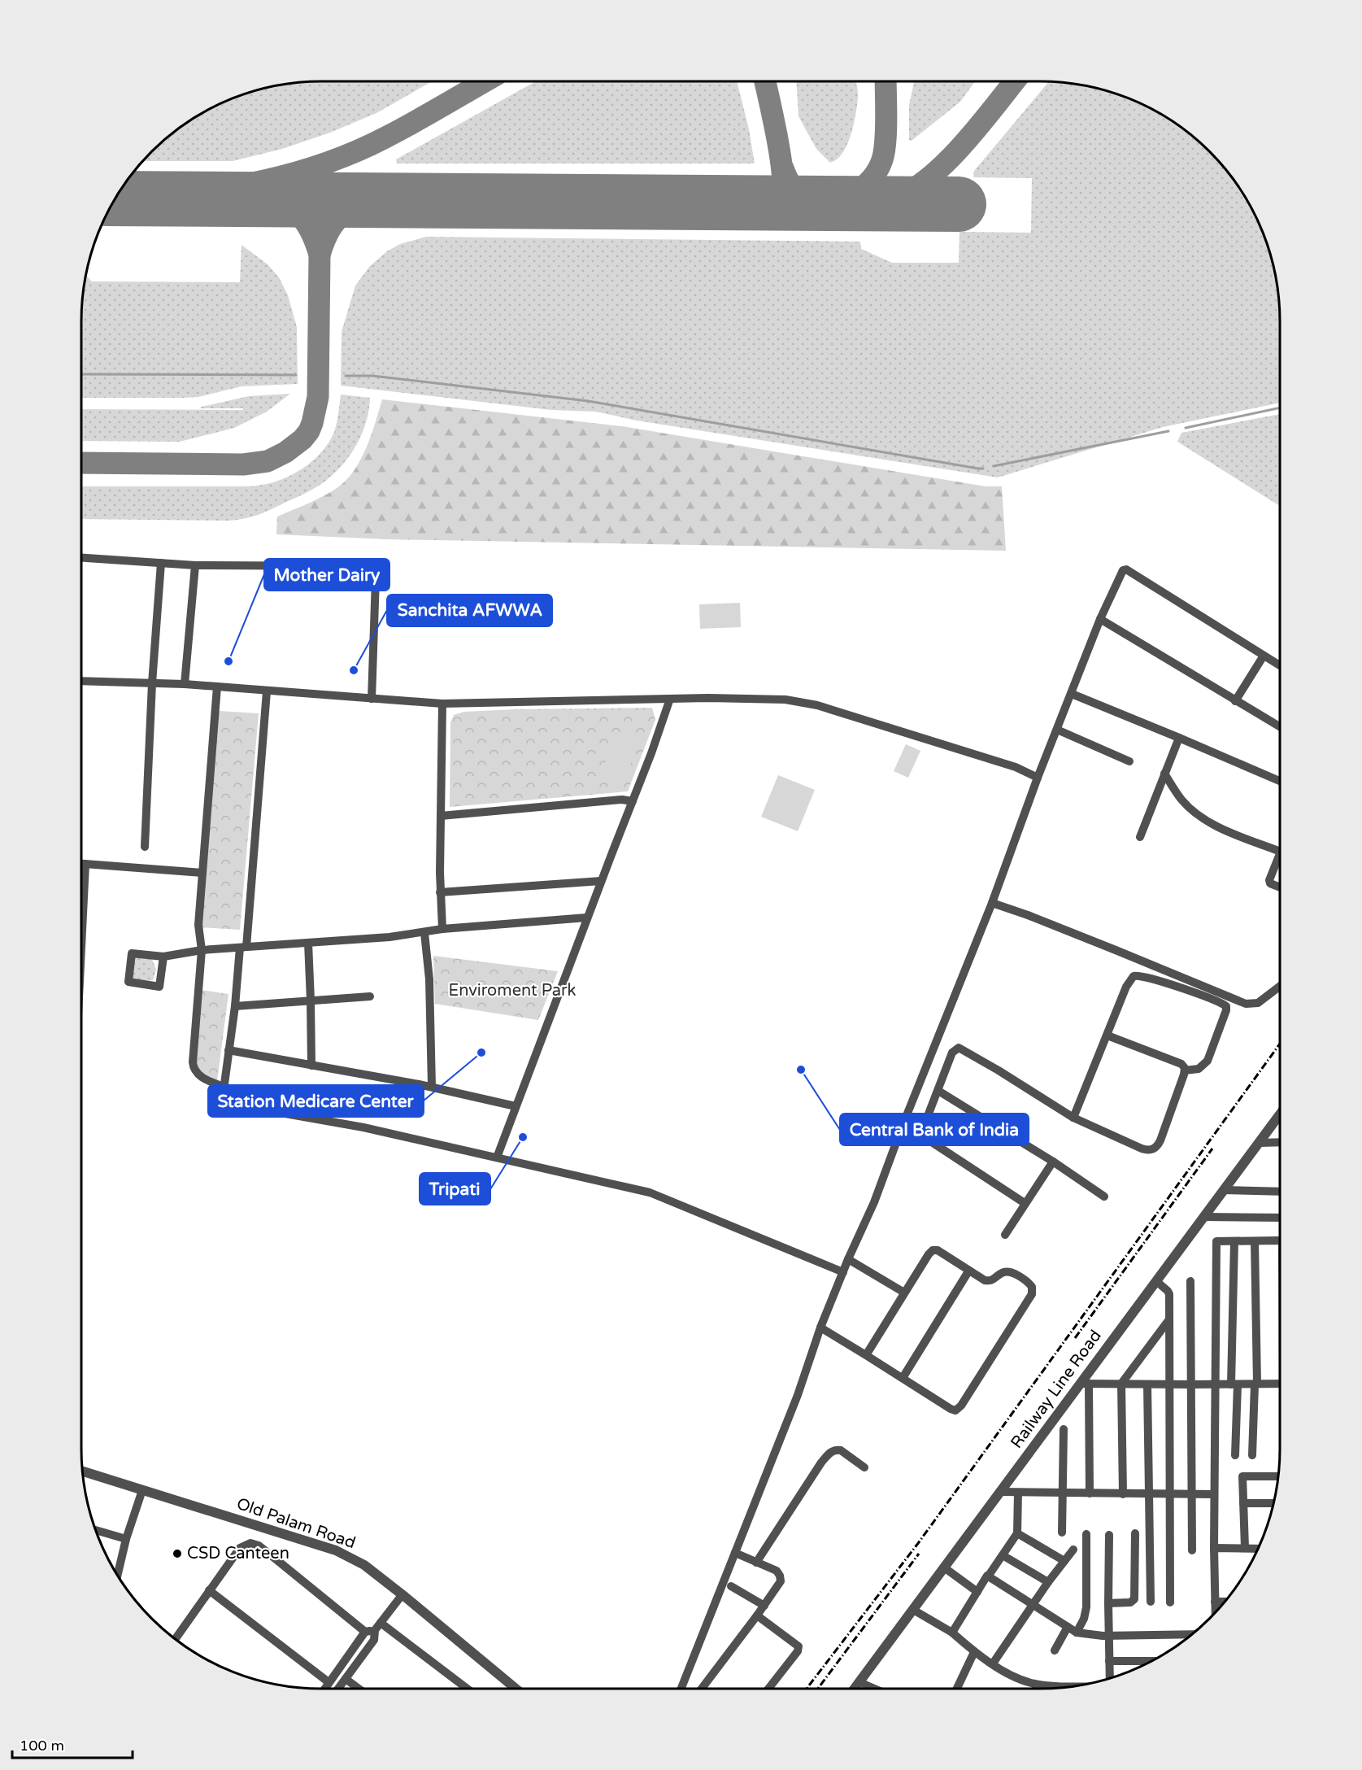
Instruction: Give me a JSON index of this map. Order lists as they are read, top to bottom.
{
  "streets": {
    "street": ["Railway Line Road", "Old Palam Road"]
  },
  "parks": ["Enviroment Park"],
  "places": [
    "Mother Dairy",
    "Sanchita AFWWA",
    "Station Medicare Center",
    "Central Bank of India",
    "Tripati",
    "CSD Canteen"
  ],
  "scale_bar": "100 m"
}
